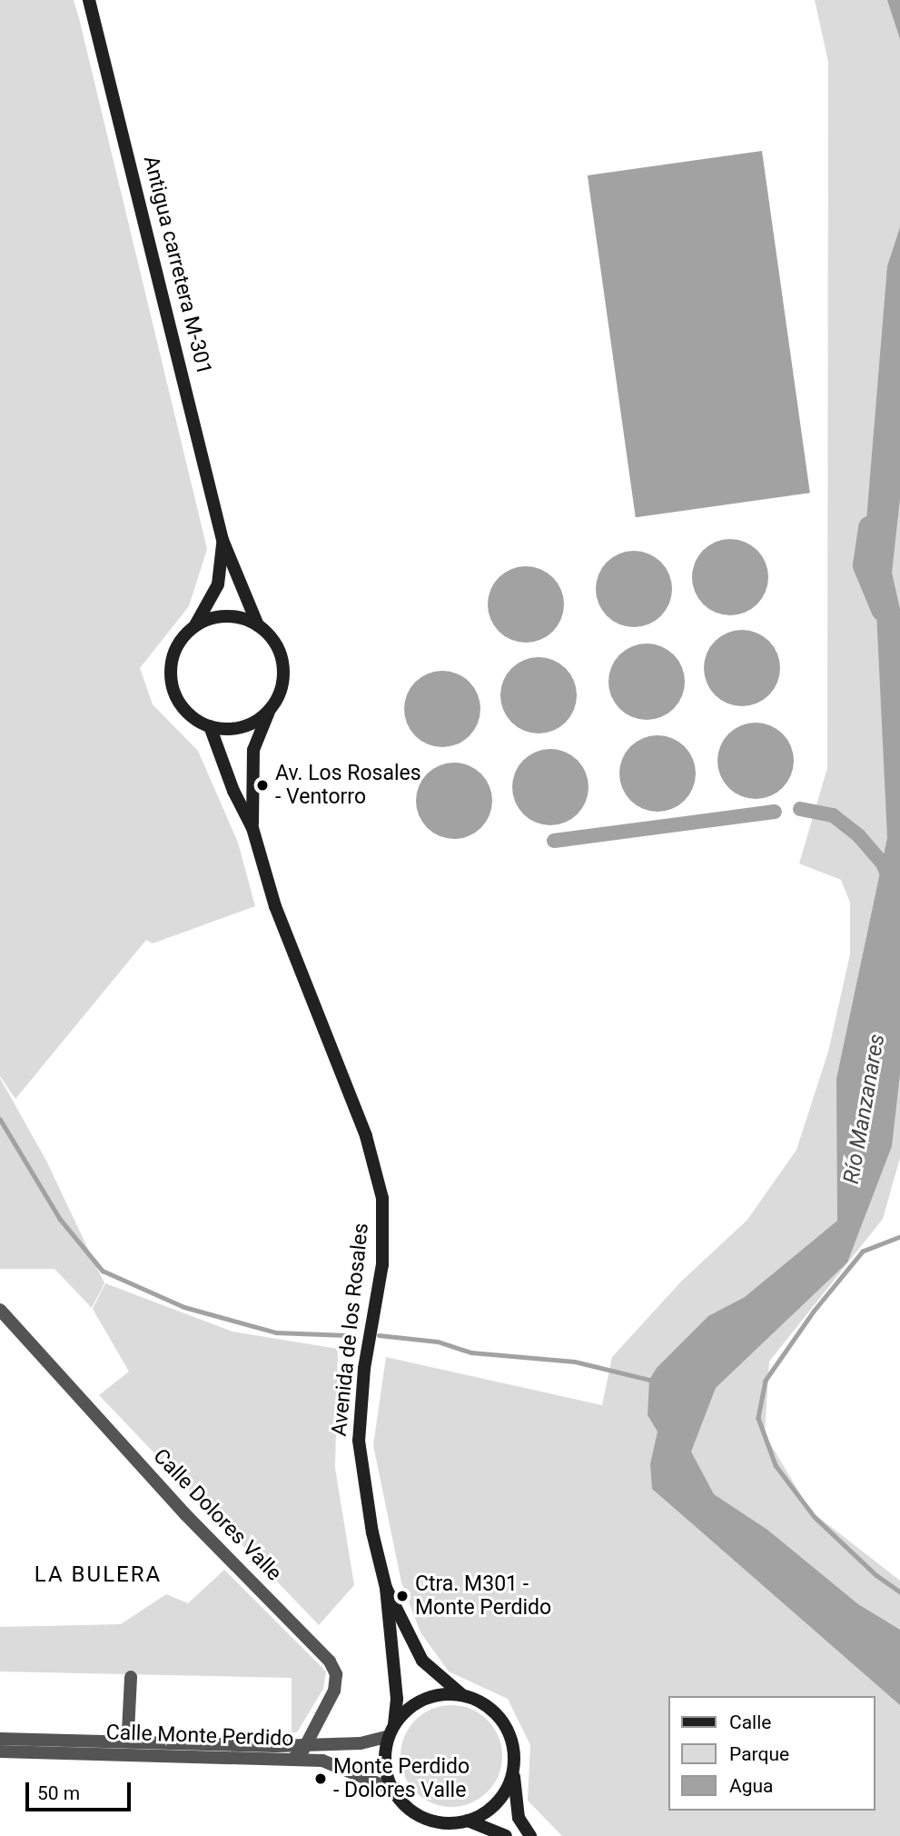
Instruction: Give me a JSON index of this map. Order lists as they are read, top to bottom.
{
  "streets": {
    "street": [
      "Antigua carretera M-301",
      "Avenida de los Rosales",
      "Calle Dolores Valle",
      "Calle Monte Perdido"
    ]
  },
  "crossings": [
    ["Antigua carretera M-301", "Avenida de los Rosales"],
    ["Avenida de los Rosales", "Calle Monte Perdido"],
    ["Calle Dolores Valle", "Calle Monte Perdido"]
  ],
  "districts": ["LA BULERA"],
  "water": ["Río Manzanares"],
  "places": ["Av. Los Rosales - Ventorro", "Ctra. M301 - Monte Perdido", "Monte Perdido - Dolores Valle"],
  "legend": ["Calle", "Parque", "Agua"],
  "scale_bar": "50 m"
}
